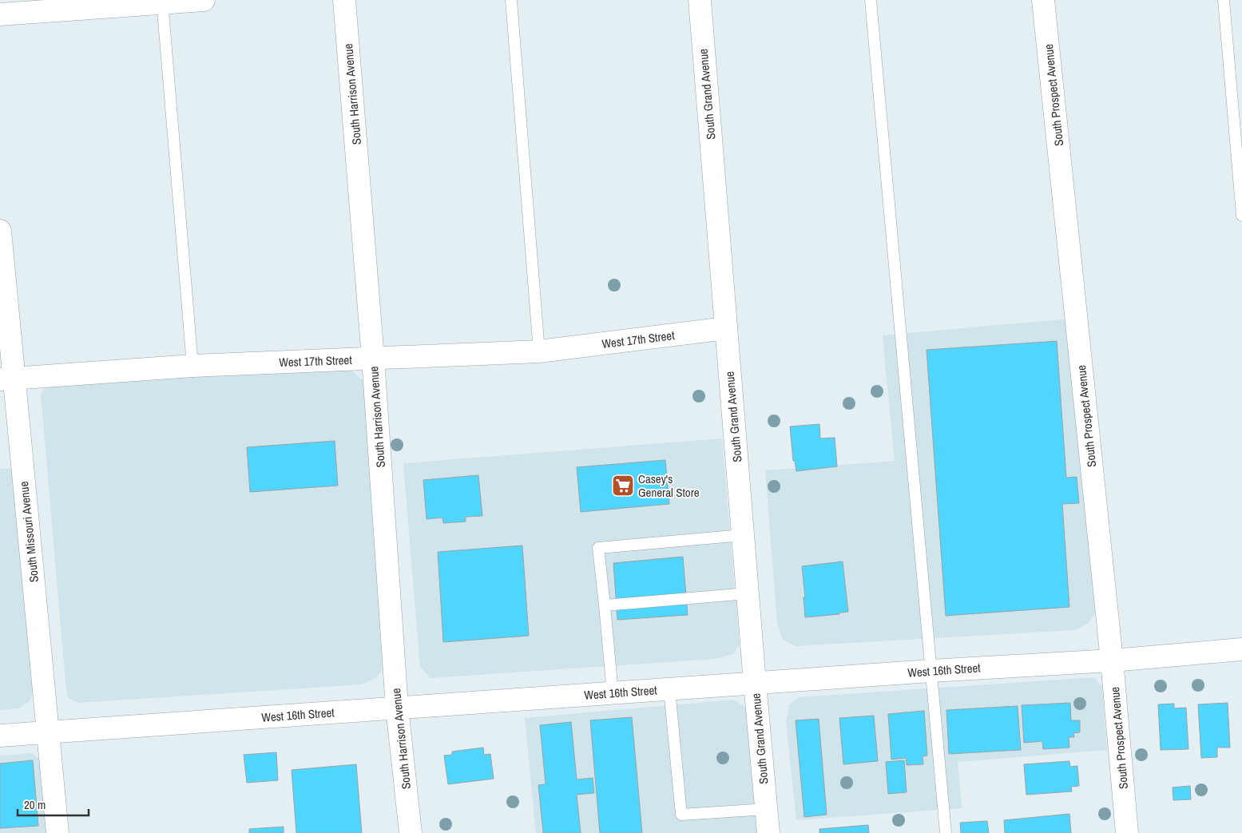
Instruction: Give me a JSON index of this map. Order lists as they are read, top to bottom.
{
  "streets": {
    "street": [
      "South Harrison Avenue",
      "South Grand Avenue",
      "South Prospect Avenue",
      "West 17th Street",
      "South Missouri Avenue",
      "West 16th Street"
    ]
  },
  "crossings": [
    ["South Harrison Avenue", "West 17th Street"],
    ["South Harrison Avenue", "West 16th Street"],
    ["South Grand Avenue", "West 17th Street"],
    ["South Grand Avenue", "West 16th Street"],
    ["South Prospect Avenue", "West 16th Street"],
    ["West 17th Street", "South Missouri Avenue"],
    ["South Missouri Avenue", "West 16th Street"]
  ],
  "places": {
    "supermarket": ["Casey's General Store"]
  },
  "scale_bar": "20 m"
}
